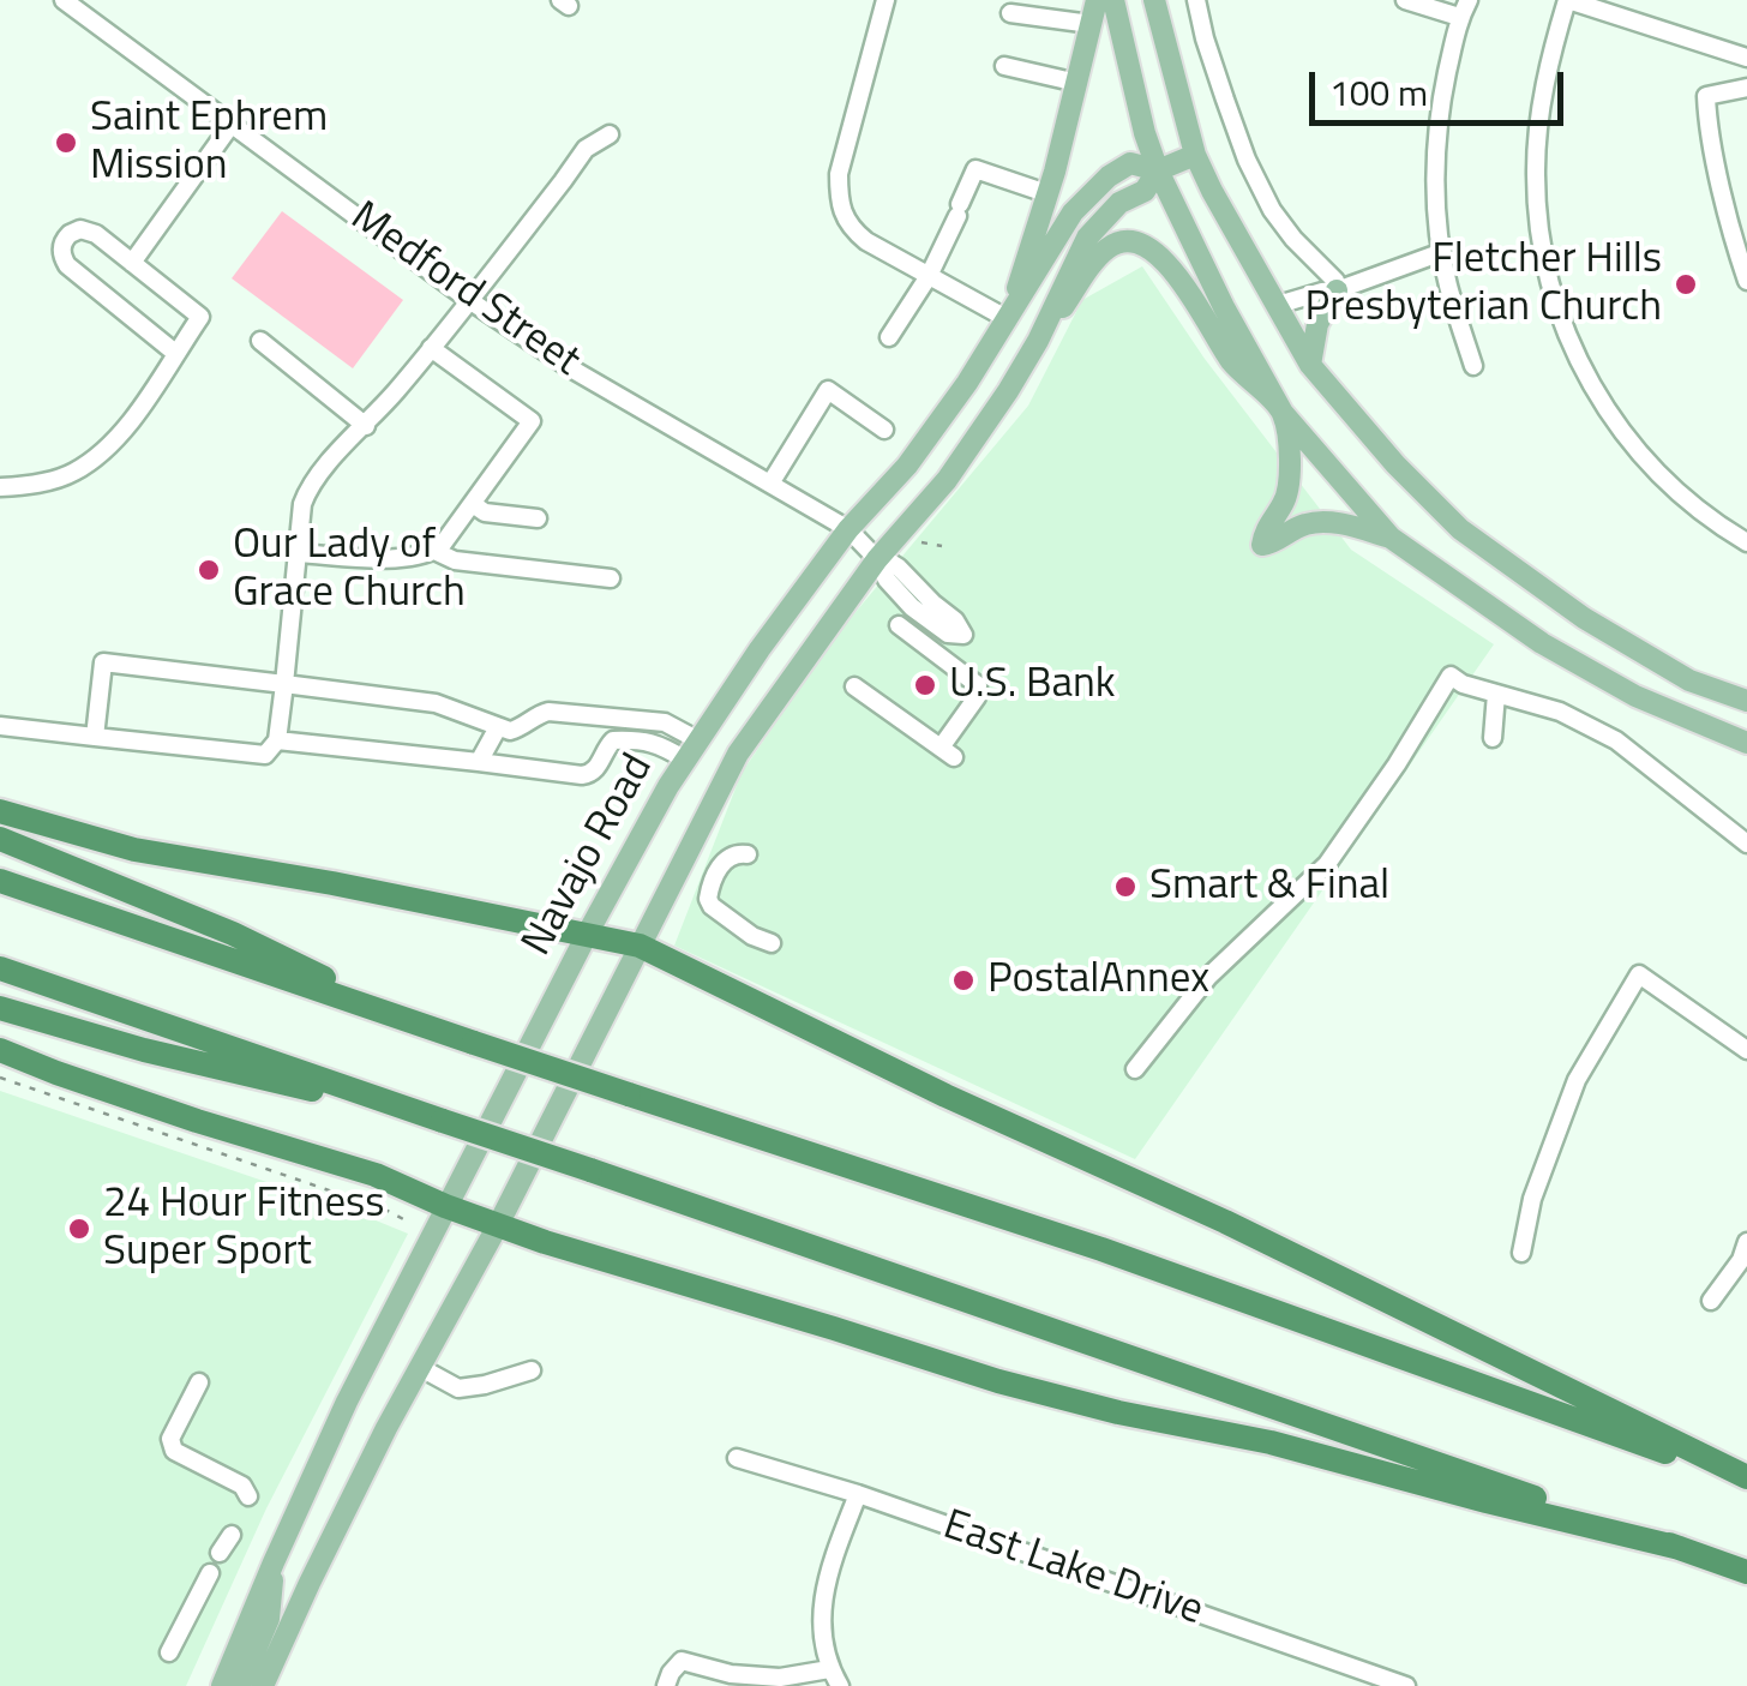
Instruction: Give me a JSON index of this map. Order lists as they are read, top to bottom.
{
  "streets": {
    "main road": ["Navajo Road"],
    "street": ["Medford Street", "East Lake Drive"]
  },
  "crossings": [
    ["Medford Street", "Navajo Road"]
  ],
  "places": [
    "Saint Ephrem Mission",
    "Fletcher Hills Presbyterian Church",
    "Our Lady of Grace Church",
    "U.S. Bank",
    "Smart & Final",
    "PostalAnnex",
    "24 Hour Fitness Super Sport"
  ],
  "scale_bar": "100 m"
}
